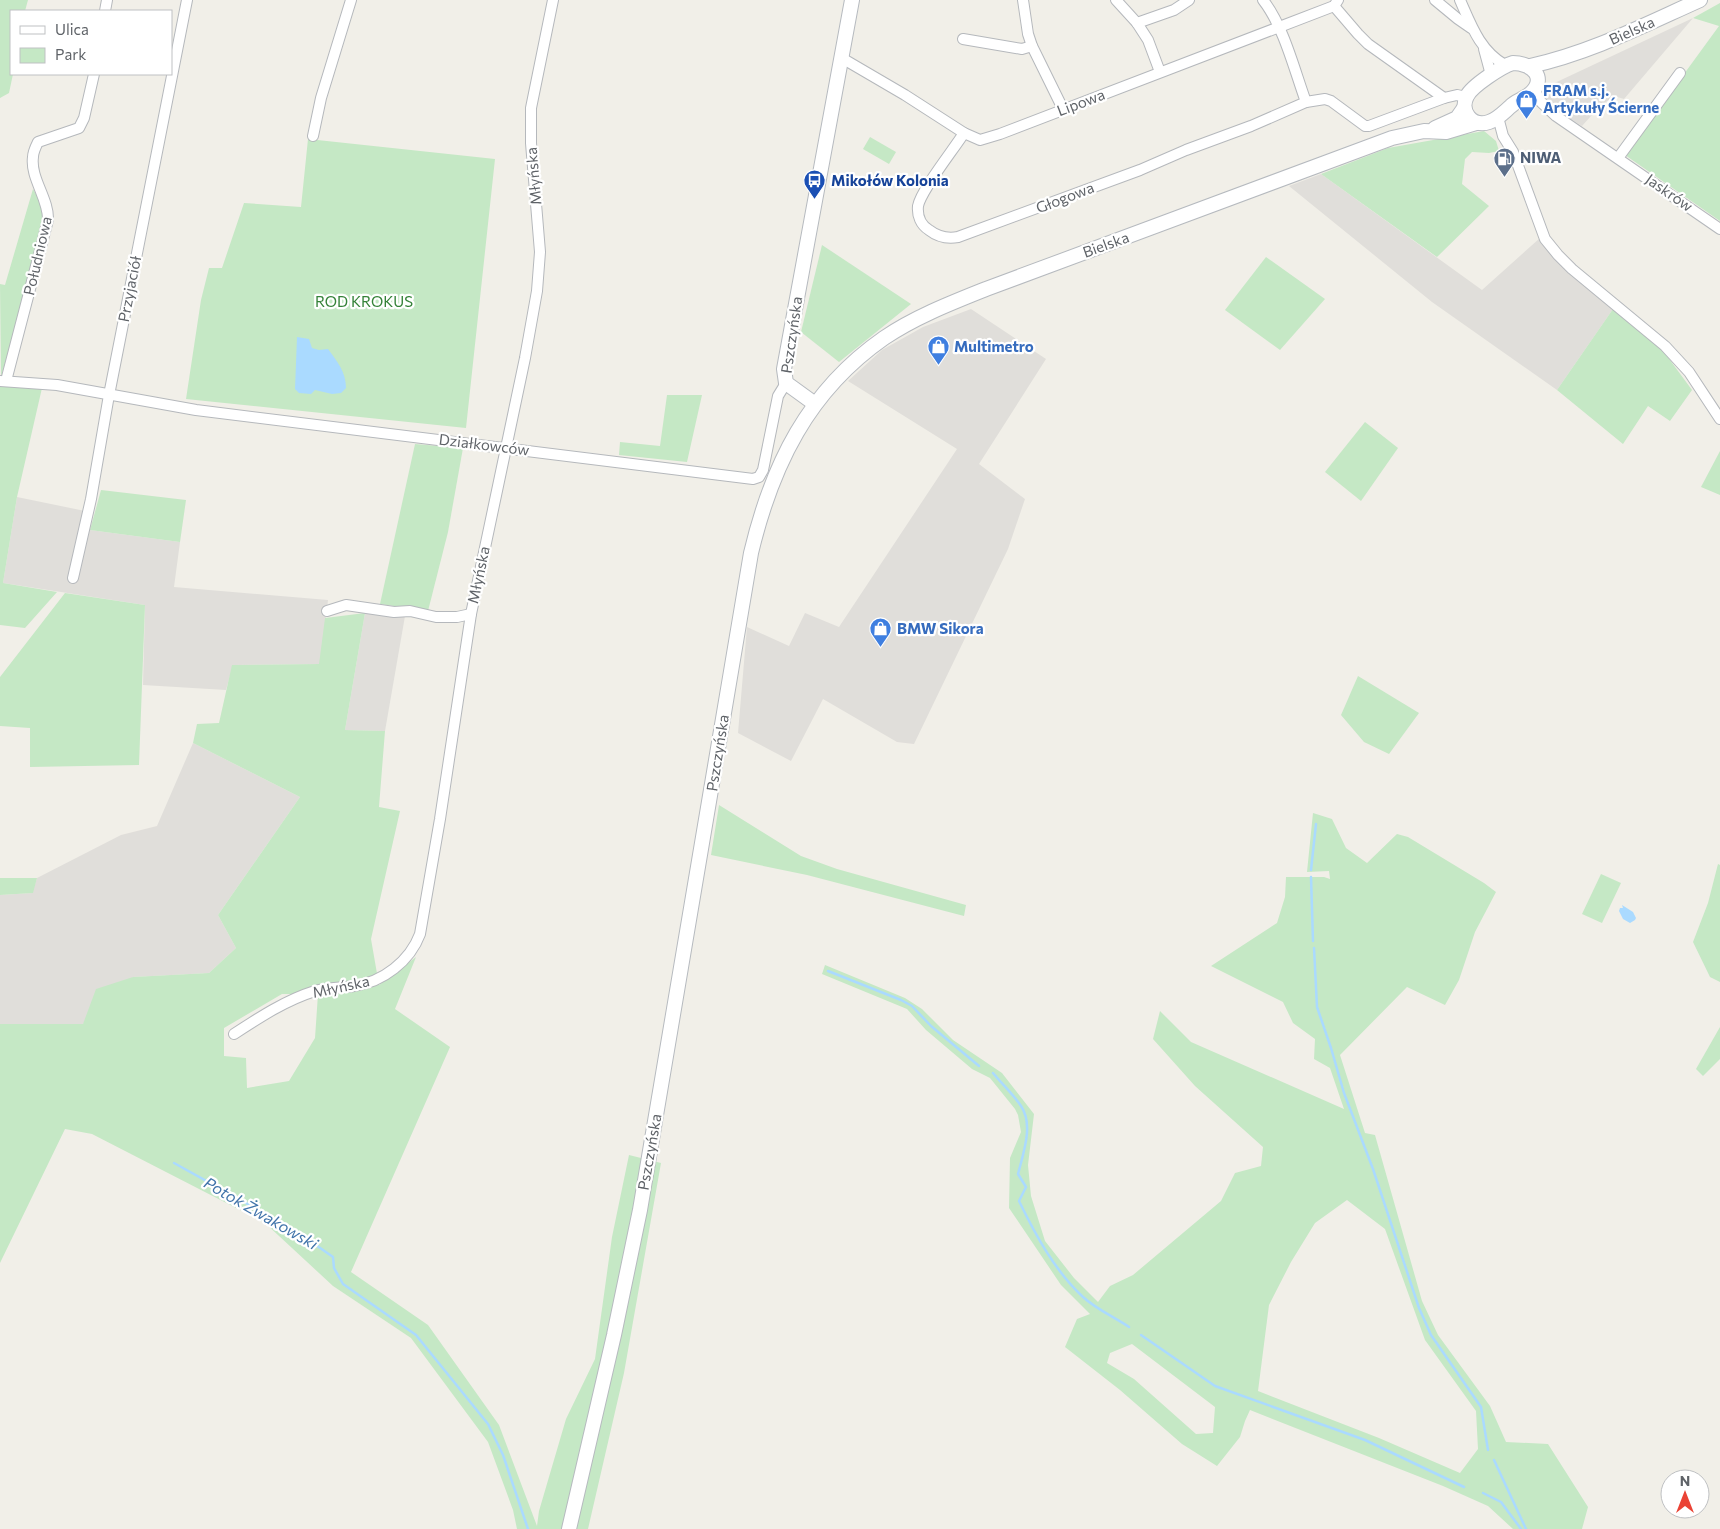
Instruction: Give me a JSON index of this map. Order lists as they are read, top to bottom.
{
  "streets": {
    "main road": ["Bielska", "Pszczyńska"],
    "street": [
      "Lipowa",
      "Młyńska",
      "Jaskrów",
      "Głogowa",
      "Południowa",
      "Przyjaciół",
      "Działkowców"
    ]
  },
  "crossings": [
    ["Bielska", "Jaskrów"],
    ["Bielska", "Pszczyńska"],
    ["Lipowa", "Głogowa"],
    ["Lipowa", "Pszczyńska"],
    ["Młyńska", "Działkowców"],
    ["Południowa", "Działkowców"],
    ["Przyjaciół", "Działkowców"],
    ["Pszczyńska", "Działkowców"]
  ],
  "water": ["Potok Żwakowski"],
  "parks": ["ROD KROKUS"],
  "places": {
    "shop": ["FRAM s.j. Artykuły Ścierne", "Multimetro", "BMW Sikora"],
    "fuel station": ["NIWA"],
    "bus stop": ["Mikołów Kolonia"]
  },
  "legend": ["Ulica", "Park"],
  "north": "top"
}
